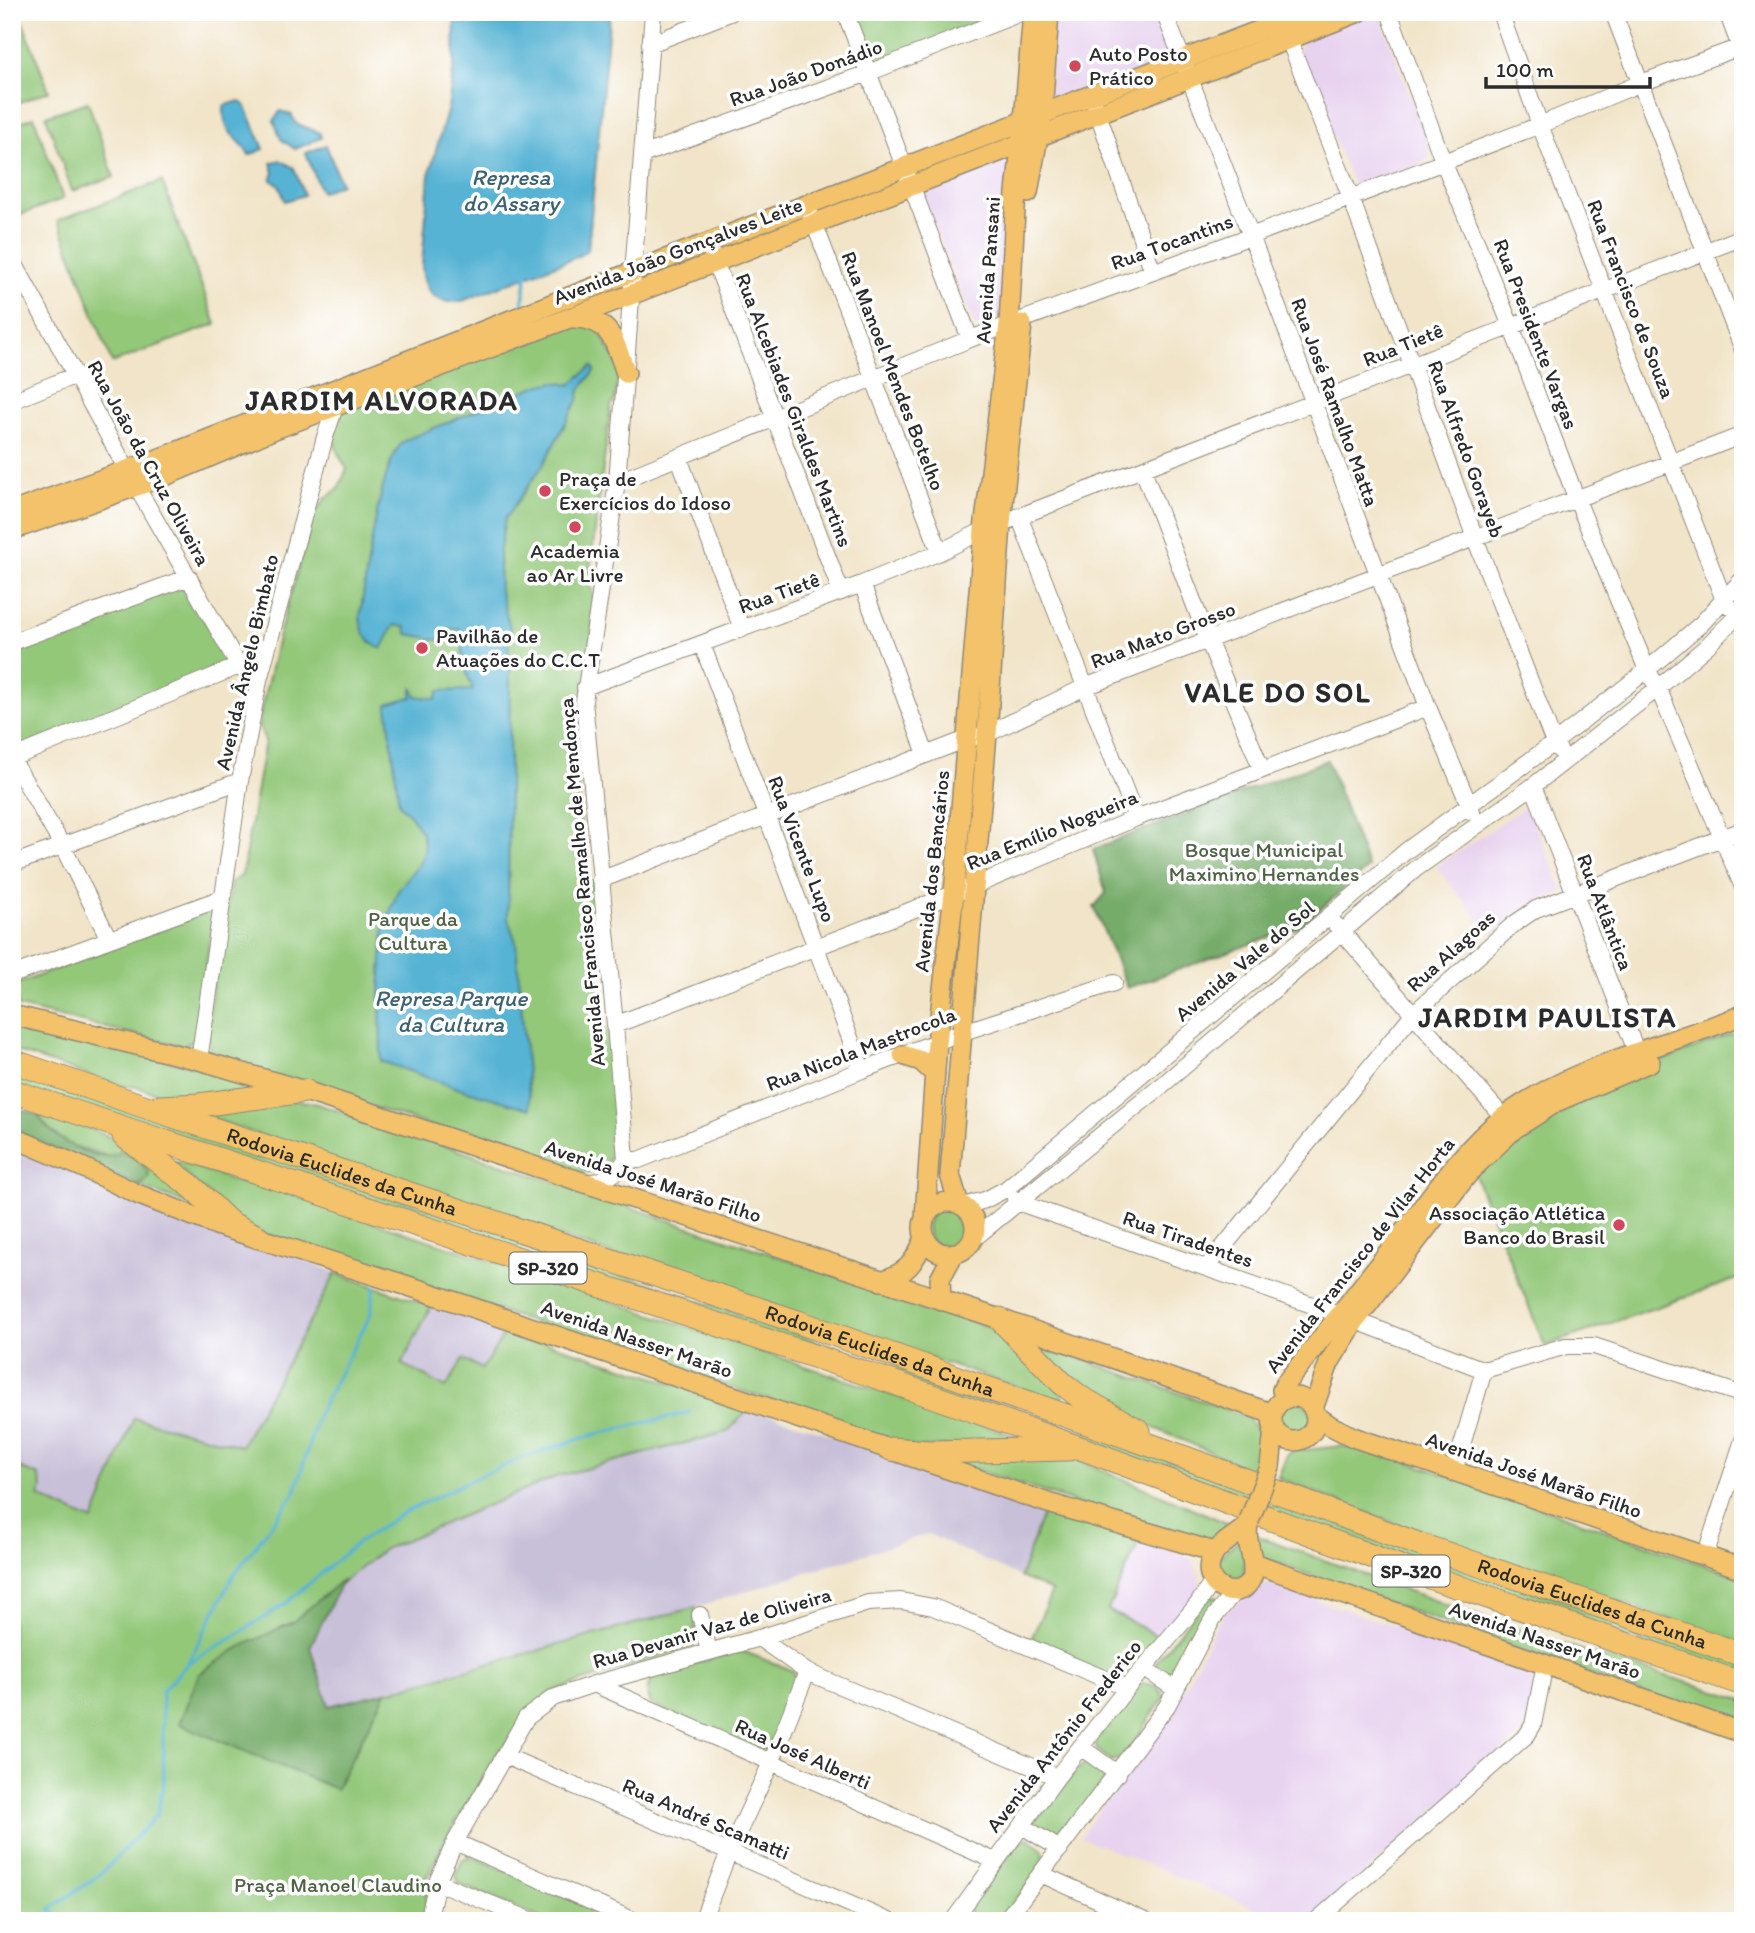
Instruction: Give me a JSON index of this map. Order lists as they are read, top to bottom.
{
  "streets": {
    "highway": ["Rodovia Euclides da Cunha", "SP-320"],
    "main road": [
      "Avenida João Gonçalves Leite",
      "Avenida Pansani",
      "Avenida dos Bancários",
      "Avenida José Marão Filho",
      "Avenida Francisco de Vilar Horta",
      "Avenida Nasser Marão"
    ],
    "street": [
      "Rua João Donádio",
      "Rua Tocantins",
      "Rua Francisco de Souza",
      "Rua Presidente Vargas",
      "Rua Tietê",
      "Rua Manoel Mendes Botelho",
      "Rua José Ramalho Matta",
      "Rua Alcebiades Giraldes Martins",
      "Rua Alfredo Gorayeb",
      "Rua João da Cruz Oliveira",
      "Rua Mato Grosso",
      "Avenida Ângelo Bimbato",
      "Rua Emílio Nogueira",
      "Rua Vicente Lupo",
      "Avenida Francisco Ramalho de Mendonça",
      "Rua Atlântica",
      "Rua Alagoas",
      "Avenida Vale do Sol",
      "Rua Nicola Mastrocola",
      "Rua Tiradentes",
      "Rua Devanir Vaz de Oliveira",
      "Avenida Antônio Frederico",
      "Rua José Alberti",
      "Rua André Scamatti"
    ]
  },
  "crossings": [
    ["Rua João Donádio", "Avenida Francisco Ramalho de Mendonça"],
    ["Rua Tocantins", "Avenida Pansani"],
    ["Rua Tocantins", "Rua Francisco de Souza"],
    ["Rua Tocantins", "Rua Presidente Vargas"],
    ["Rua Tocantins", "Rua Manoel Mendes Botelho"],
    ["Rua Tocantins", "Rua José Ramalho Matta"],
    ["Rua Tocantins", "Rua Alcebiades Giraldes Martins"],
    ["Rua Tocantins", "Rua Alfredo Gorayeb"],
    ["Rua Tocantins", "Avenida Francisco Ramalho de Mendonça"],
    ["Avenida João Gonçalves Leite", "Avenida Pansani"],
    ["Avenida João Gonçalves Leite", "Rua Manoel Mendes Botelho"],
    ["Avenida João Gonçalves Leite", "Rua José Ramalho Matta"],
    ["Avenida João Gonçalves Leite", "Rua Alcebiades Giraldes Martins"],
    ["Avenida João Gonçalves Leite", "Rua Alfredo Gorayeb"],
    ["Avenida João Gonçalves Leite", "Rua João da Cruz Oliveira"],
    ["Avenida João Gonçalves Leite", "Avenida Ângelo Bimbato"],
    ["Avenida João Gonçalves Leite", "Avenida Francisco Ramalho de Mendonça"],
    ["Avenida Pansani", "Rua Tietê"],
    ["Avenida Pansani", "Avenida dos Bancários"],
    ["Rua Francisco de Souza", "Rua Tietê"],
    ["Rua Francisco de Souza", "Rua Mato Grosso"],
    ["Rua Francisco de Souza", "Avenida Vale do Sol"],
    ["Rua Presidente Vargas", "Rua Tietê"],
    ["Rua Presidente Vargas", "Rua Mato Grosso"],
    ["Rua Presidente Vargas", "Rua Alagoas"],
    ["Rua Presidente Vargas", "Avenida Vale do Sol"],
    ["Rua Tietê", "Rua Manoel Mendes Botelho"],
    ["Rua Tietê", "Rua José Ramalho Matta"],
    ["Rua Tietê", "Rua Alcebiades Giraldes Martins"],
    ["Rua Tietê", "Rua Alfredo Gorayeb"],
    ["Rua Tietê", "Rua Vicente Lupo"],
    ["Rua Tietê", "Avenida dos Bancários"],
    ["Rua Tietê", "Avenida Francisco Ramalho de Mendonça"],
    ["Rua José Ramalho Matta", "Rua Mato Grosso"],
    ["Rua José Ramalho Matta", "Rua Emílio Nogueira"],
    ["Rua José Ramalho Matta", "Avenida Vale do Sol"],
    ["Rua Alfredo Gorayeb", "Rua Mato Grosso"],
    ["Rua Alfredo Gorayeb", "Avenida Vale do Sol"],
    ["Rua João da Cruz Oliveira", "Avenida Ângelo Bimbato"],
    ["Rua Mato Grosso", "Rua Vicente Lupo"],
    ["Rua Mato Grosso", "Avenida dos Bancários"],
    ["Rua Mato Grosso", "Avenida Francisco Ramalho de Mendonça"],
    ["Avenida Ângelo Bimbato", "Avenida José Marão Filho"],
    ["Rua Emílio Nogueira", "Rua Vicente Lupo"],
    ["Rua Emílio Nogueira", "Avenida dos Bancários"],
    ["Rua Emílio Nogueira", "Avenida Francisco Ramalho de Mendonça"],
    ["Rua Vicente Lupo", "Rua Nicola Mastrocola"],
    ["Avenida dos Bancários", "Avenida Vale do Sol"],
    ["Avenida dos Bancários", "Rua Nicola Mastrocola"],
    ["Avenida Francisco Ramalho de Mendonça", "Rua Nicola Mastrocola"],
    ["Rua Atlântica", "Rua Alagoas"],
    ["Rua Atlântica", "Avenida Vale do Sol"],
    ["Rua Atlântica", "Avenida Francisco de Vilar Horta"],
    ["Rua Alagoas", "Rua Tiradentes"],
    ["Avenida Vale do Sol", "Rua Tiradentes"],
    ["Avenida José Marão Filho", "Avenida Francisco de Vilar Horta"],
    ["Rua Tiradentes", "Avenida Francisco de Vilar Horta"],
    ["Rua Devanir Vaz de Oliveira", "Avenida Antônio Frederico"],
    ["Rua Devanir Vaz de Oliveira", "Rua José Alberti"],
    ["Rua Devanir Vaz de Oliveira", "Rua André Scamatti"],
    ["Avenida Antônio Frederico", "Rua José Alberti"]
  ],
  "districts": ["JARDIM ALVORADA", "VALE DO SOL", "JARDIM PAULISTA"],
  "water": ["Represa do Assary", "Represa Parque da Cultura"],
  "parks": ["Bosque Municipal Maximino Hernandes", "Parque da Cultura", "Praça Manoel Claudino"],
  "places": [
    "Auto Posto Prático",
    "Praça de Exercícios do Idoso",
    "Academia ao Ar Livre",
    "Pavilhão de Atuações do C.C.T",
    "Associação Atlética Banco do Brasil"
  ],
  "scale_bar": "100 m"
}
